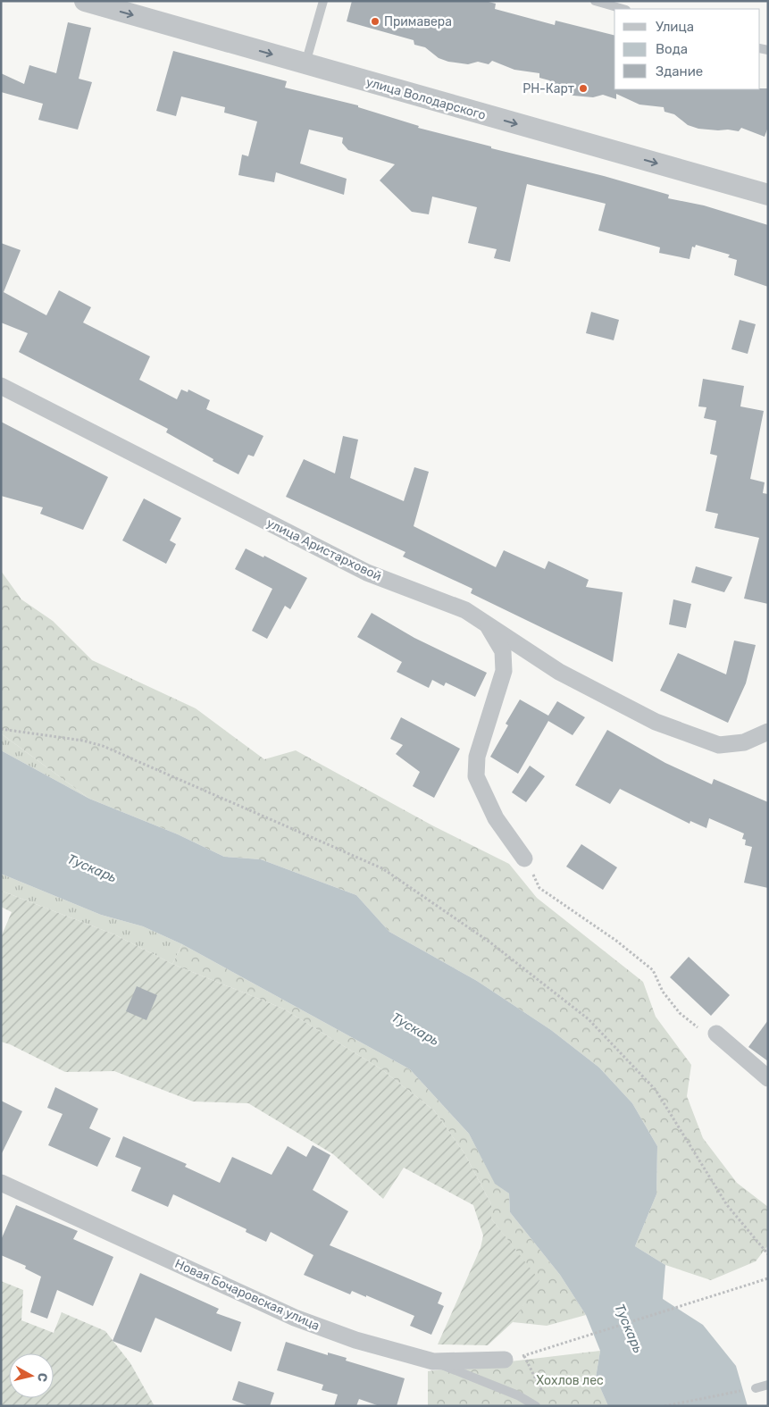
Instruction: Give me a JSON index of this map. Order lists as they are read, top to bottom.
{
  "streets": {
    "street": ["улица Володарского", "улица Аристарховой", "Новая Бочаровская улица"]
  },
  "one_way": ["улица Володарского"],
  "water": ["Тускарь"],
  "parks": ["Хохлов лес"],
  "places": ["Примавера", "РН-Карт"],
  "legend": ["Улица", "Вода", "Здание"],
  "north": "right"
}
